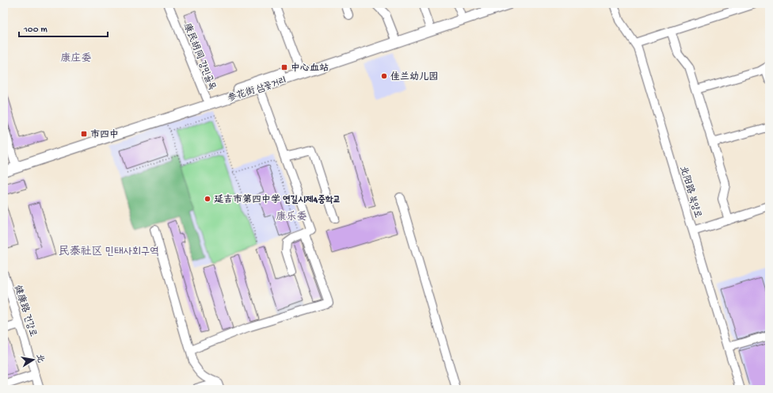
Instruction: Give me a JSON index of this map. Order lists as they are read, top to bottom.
{
  "streets": {
    "main road": ["参花街 삼꽃거리"],
    "street": ["康民胡同 강민골목", "北阳路 북양로", "健康路 건강로"]
  },
  "crossings": [
    ["康民胡同 강민골목", "参花街 삼꽃거리"]
  ],
  "districts": ["康庄委", "康乐委", "民泰社区 민태사회구역"],
  "places": {
    "transit": ["中心血站", "市四中"],
    "other": ["佳兰幼儿园", "延吉市第四中学 연길시제4중학교"]
  },
  "scale_bar": "100 m",
  "north": "right"
}
